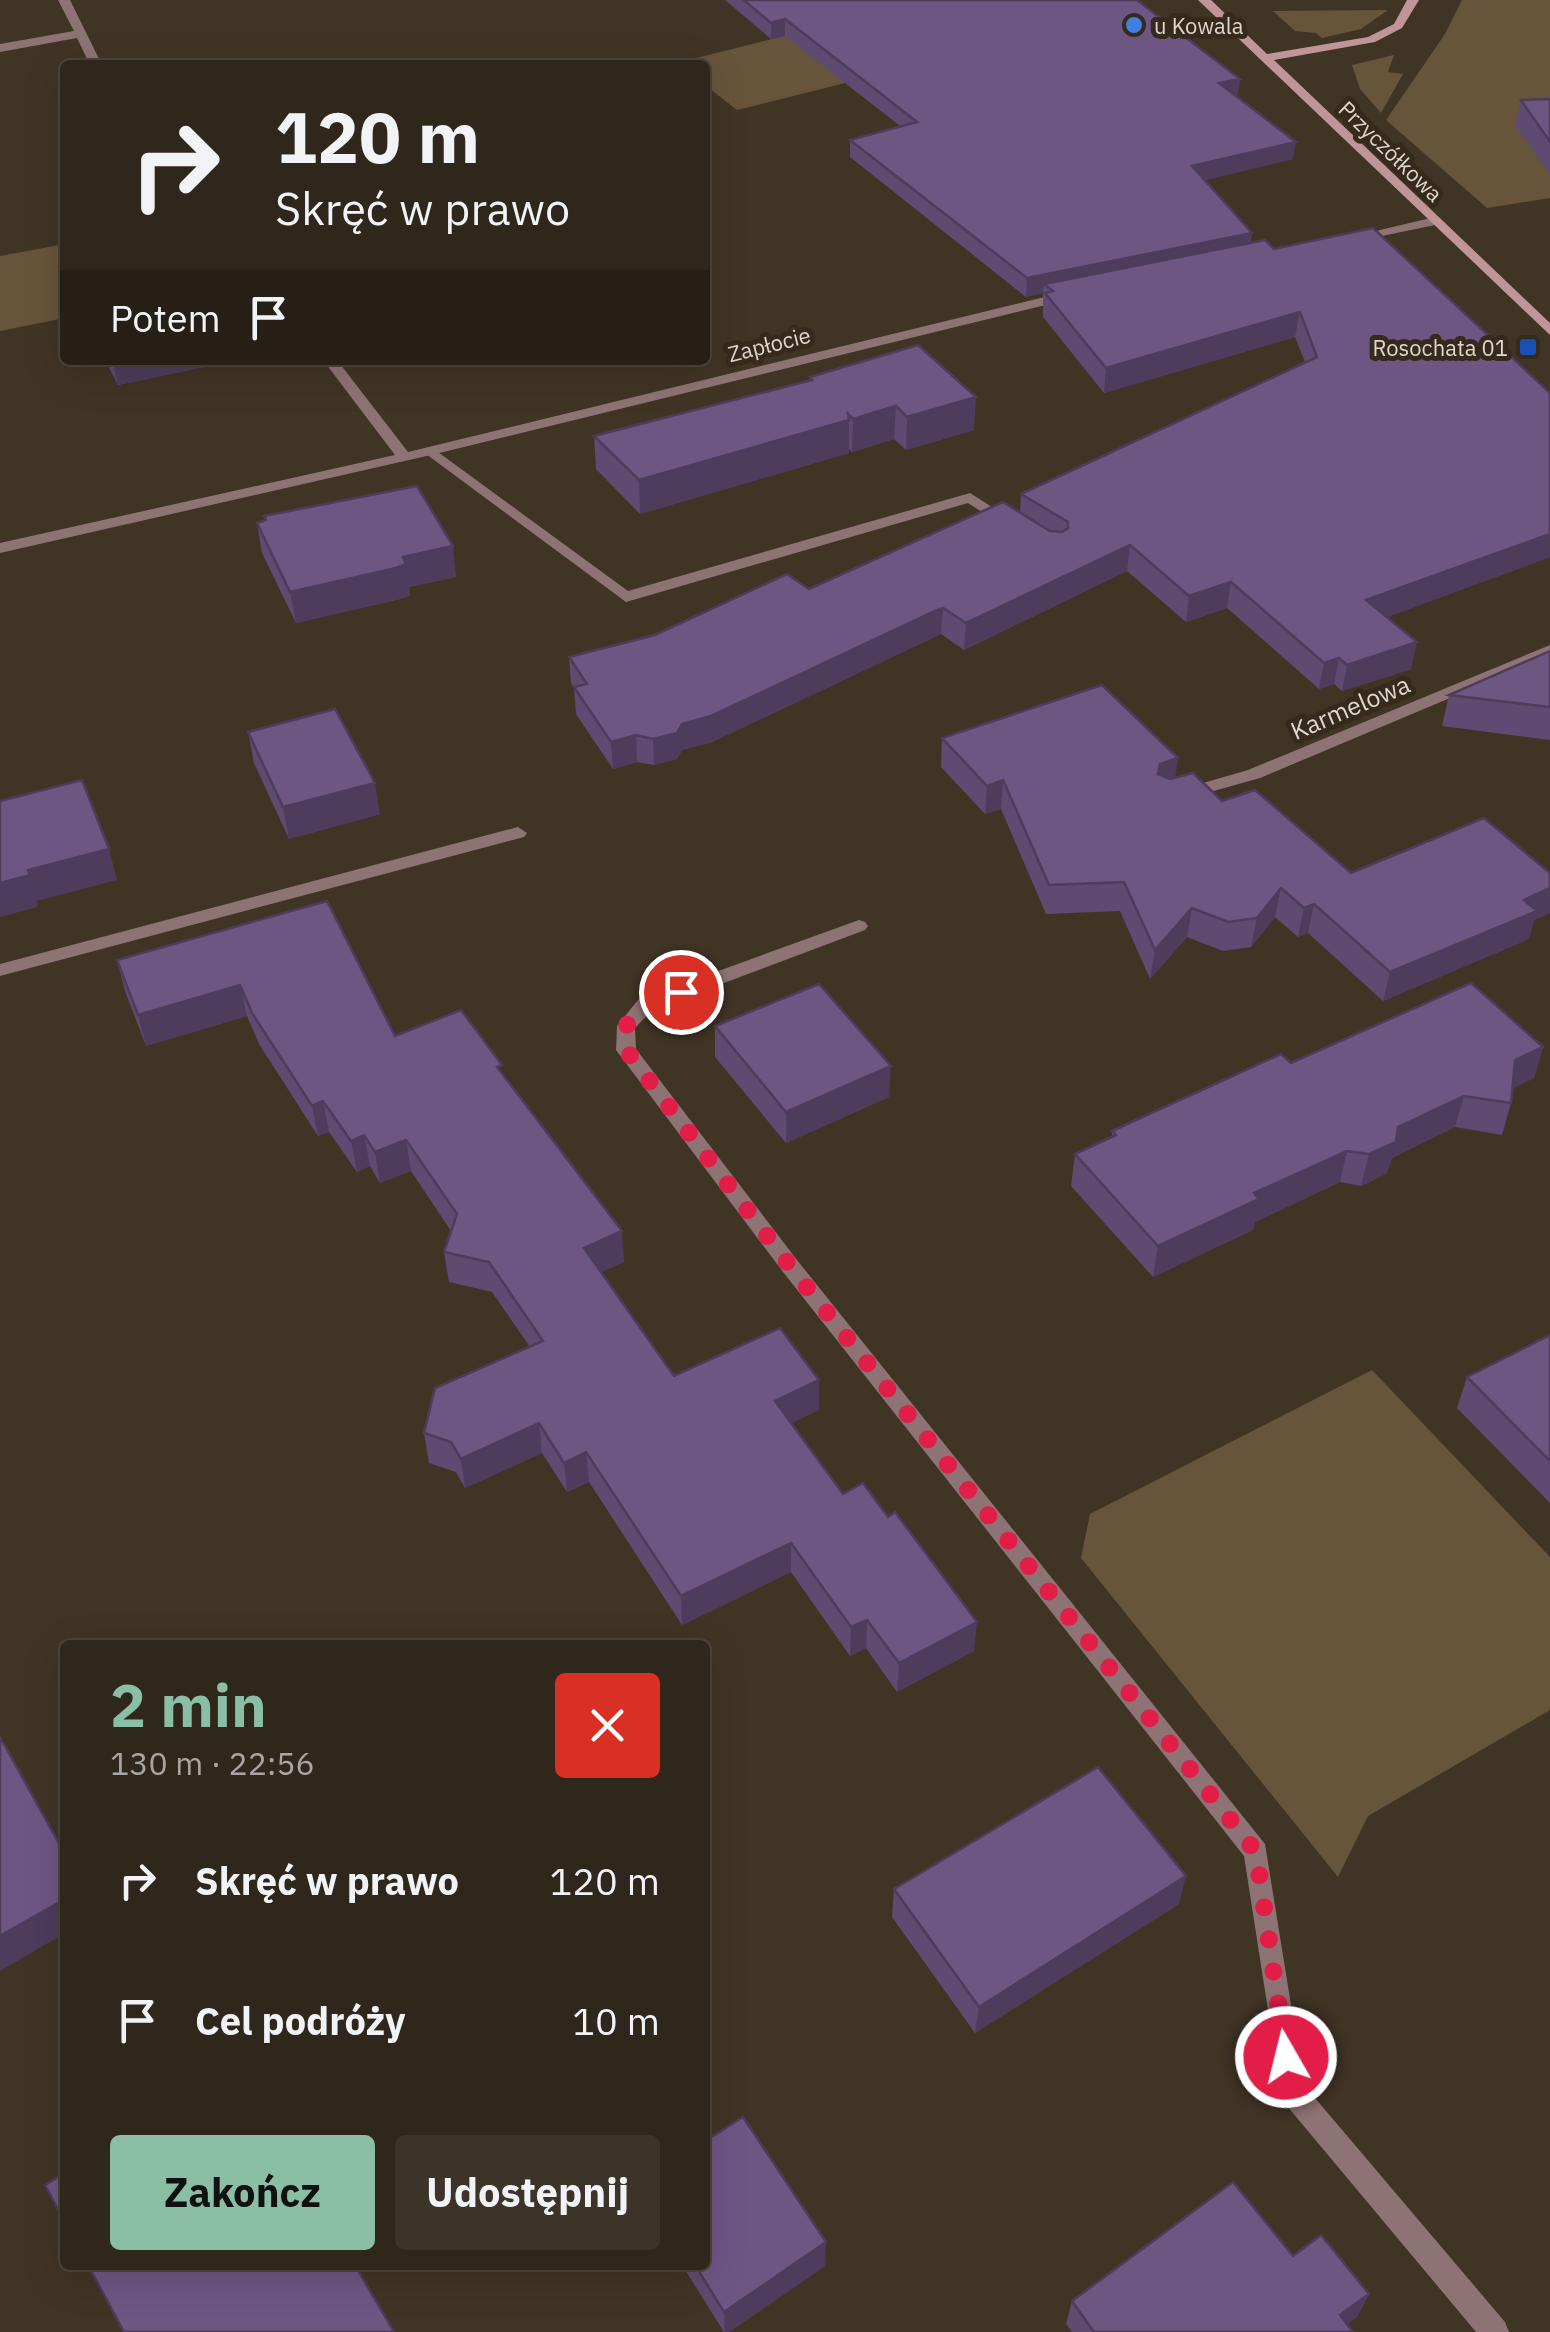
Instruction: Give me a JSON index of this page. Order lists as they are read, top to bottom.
{
  "streets": {
    "street": ["Przyczółkowa", "Zapłocie", "Karmelowa"]
  },
  "places": {
    "other": ["u Kowala"],
    "transit": ["Rosochata 01"]
  },
  "page": {
    "turn": ["120 m", "Skręć w prawo"],
    "then": "Potem",
    "heading": ["2 min", "130 m · 22:56"],
    "list": [
      {
        "name": "Skręć w prawo",
        "value": "120 m"
      },
      {
        "name": "Cel podróży",
        "value": "10 m"
      }
    ],
    "buttons": ["Zakończ", "Udostępnij"]
  }
}
